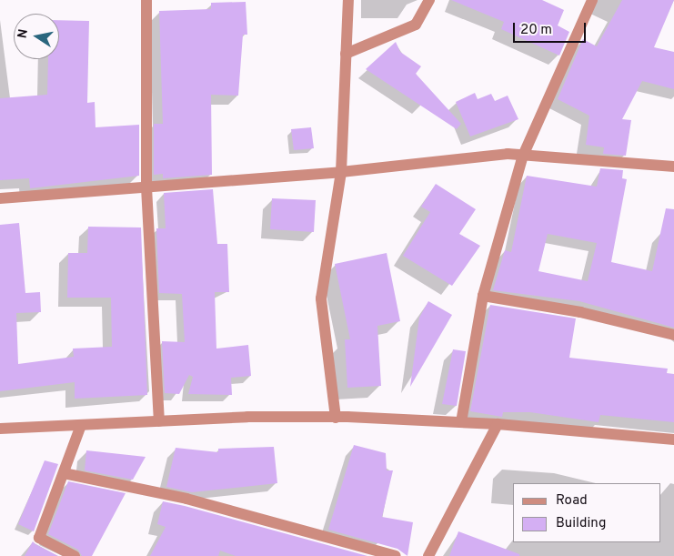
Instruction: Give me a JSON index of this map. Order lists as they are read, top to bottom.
{
  "legend": ["Road", "Building"],
  "scale_bar": "20 m",
  "north": "left"
}
